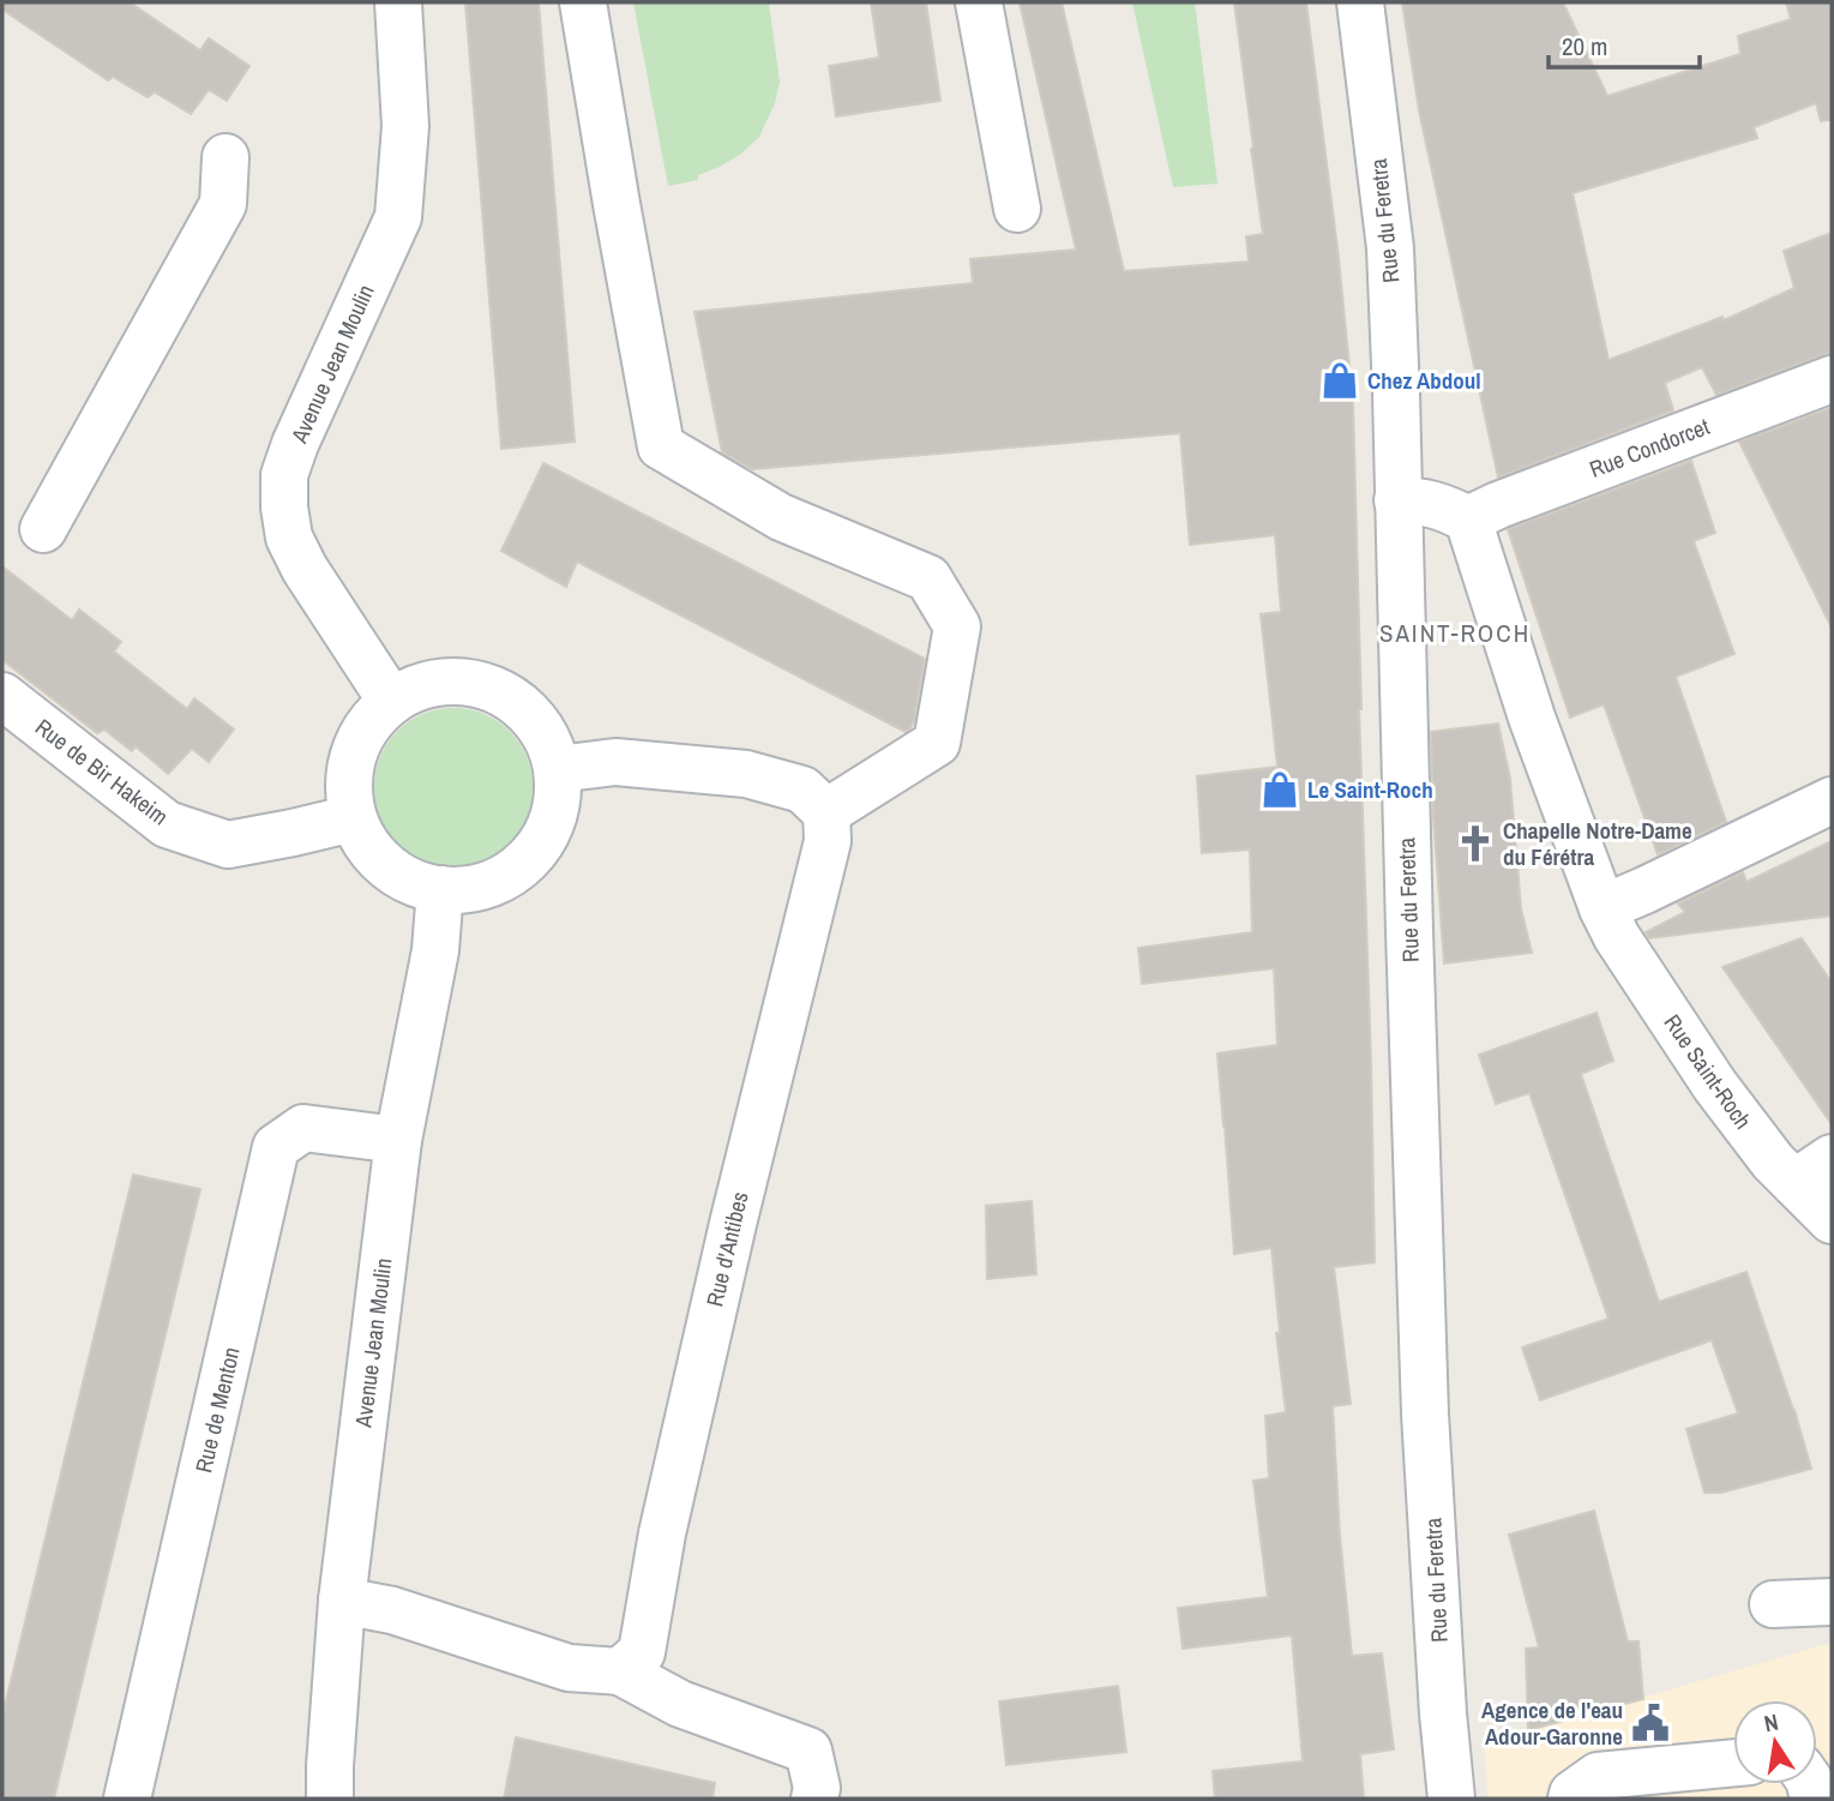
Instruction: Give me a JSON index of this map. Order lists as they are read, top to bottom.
{
  "streets": {
    "street": [
      "Rue du Feretra",
      "Avenue Jean Moulin",
      "Rue Condorcet",
      "Rue de Bir Hakeim",
      "Rue Saint-Roch",
      "Rue d'Antibes",
      "Rue de Menton"
    ]
  },
  "crossings": [
    ["Avenue Jean Moulin", "Rue de Bir Hakeim"],
    ["Avenue Jean Moulin", "Rue de Menton"],
    ["Rue Condorcet", "Rue Saint-Roch"]
  ],
  "districts": ["SAINT-ROCH"],
  "places": {
    "shop": ["Chez Abdoul", "Le Saint-Roch"],
    "church": ["Chapelle Notre-Dame du Férétra"],
    "public building": ["Agence de l'eau Adour-Garonne"]
  },
  "scale_bar": "20 m",
  "north": "top"
}
